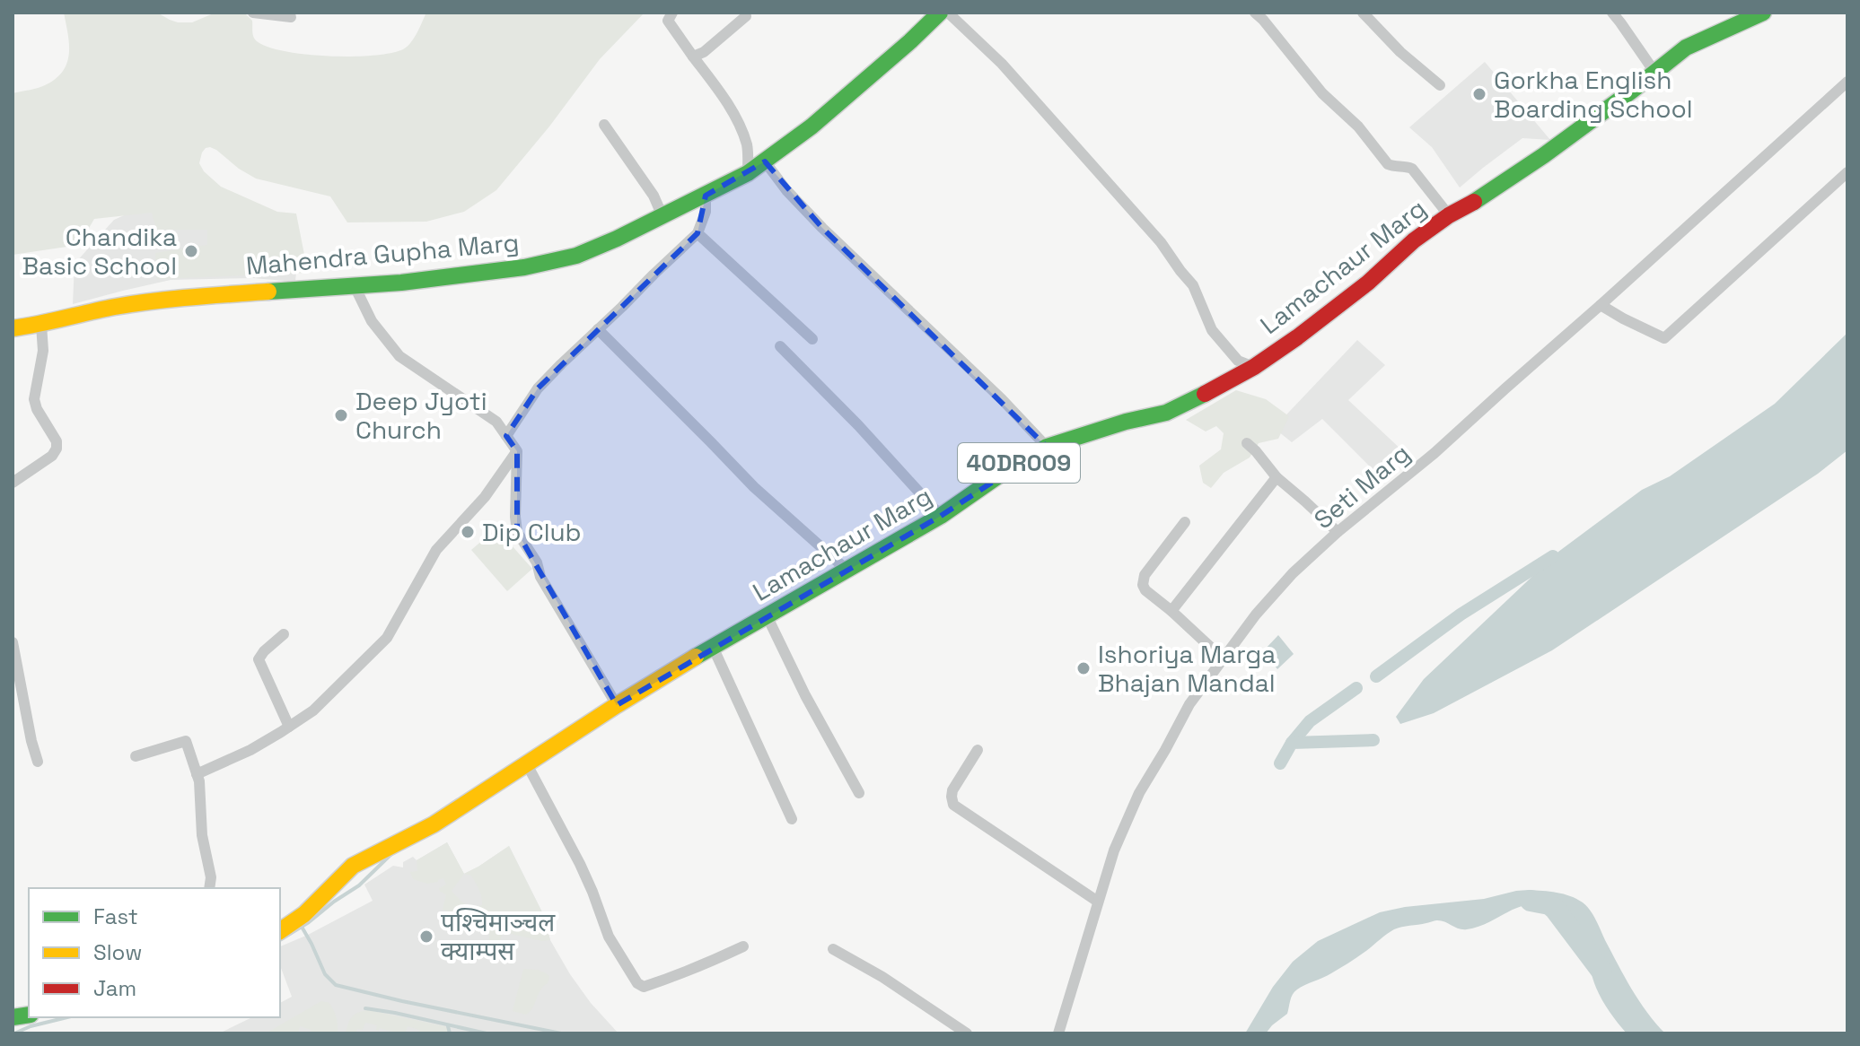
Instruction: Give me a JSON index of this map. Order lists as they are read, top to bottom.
{
  "streets": {
    "main road": ["Mahendra Gupha Marg", "Lamachaur Marg", "40DR009"],
    "street": ["Seti Marg"]
  },
  "places": [
    "Gorkha English Boarding School",
    "Chandika Basic School",
    "Deep Jyoti Church",
    "Dip Club",
    "Ishoriya Marga Bhajan Mandal",
    "पश्‍चिमाञ्‍चल क्याम्पस"
  ],
  "legend": ["Fast", "Slow", "Jam"]
}
